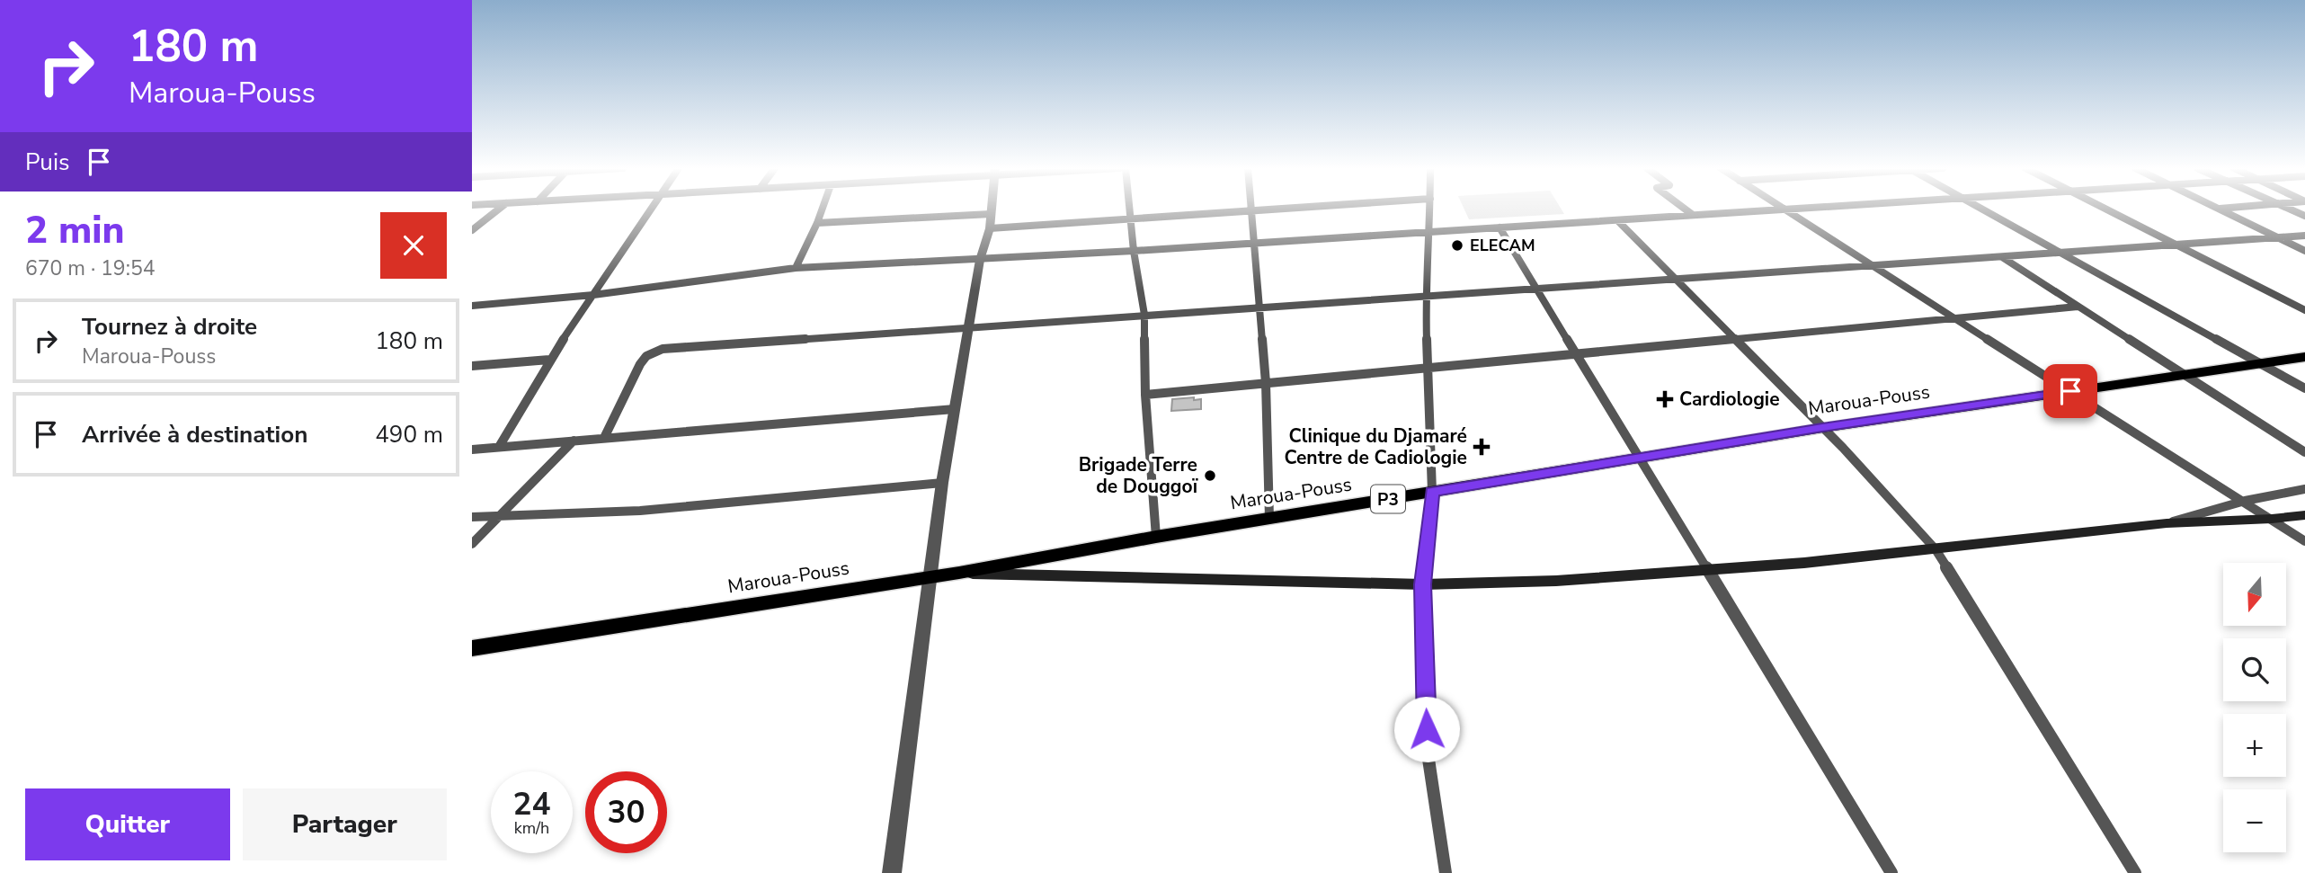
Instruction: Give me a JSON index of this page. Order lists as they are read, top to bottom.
{
  "streets": {
    "main road": ["Maroua-Pouss", "P3"]
  },
  "places": {
    "other": ["ELECAM", "Brigade Terre de Douggoï"],
    "health": ["Cardiologie", "Clinique du Djamaré Centre de Cadiologie"]
  },
  "north": "bottom",
  "page": {
    "turn": ["180 m", "Maroua-Pouss"],
    "then": "Puis",
    "heading": ["2 min", "670 m · 19:54"],
    "list": [
      {
        "name": "Tournez à droite",
        "note": "Maroua-Pouss",
        "value": "180 m"
      },
      {
        "name": "Arrivée à destination",
        "value": "490 m"
      }
    ],
    "map_buttons": ["+", "−"],
    "speed": "24 km/h",
    "limit": "30",
    "buttons": ["Quitter", "Partager"]
  }
}
